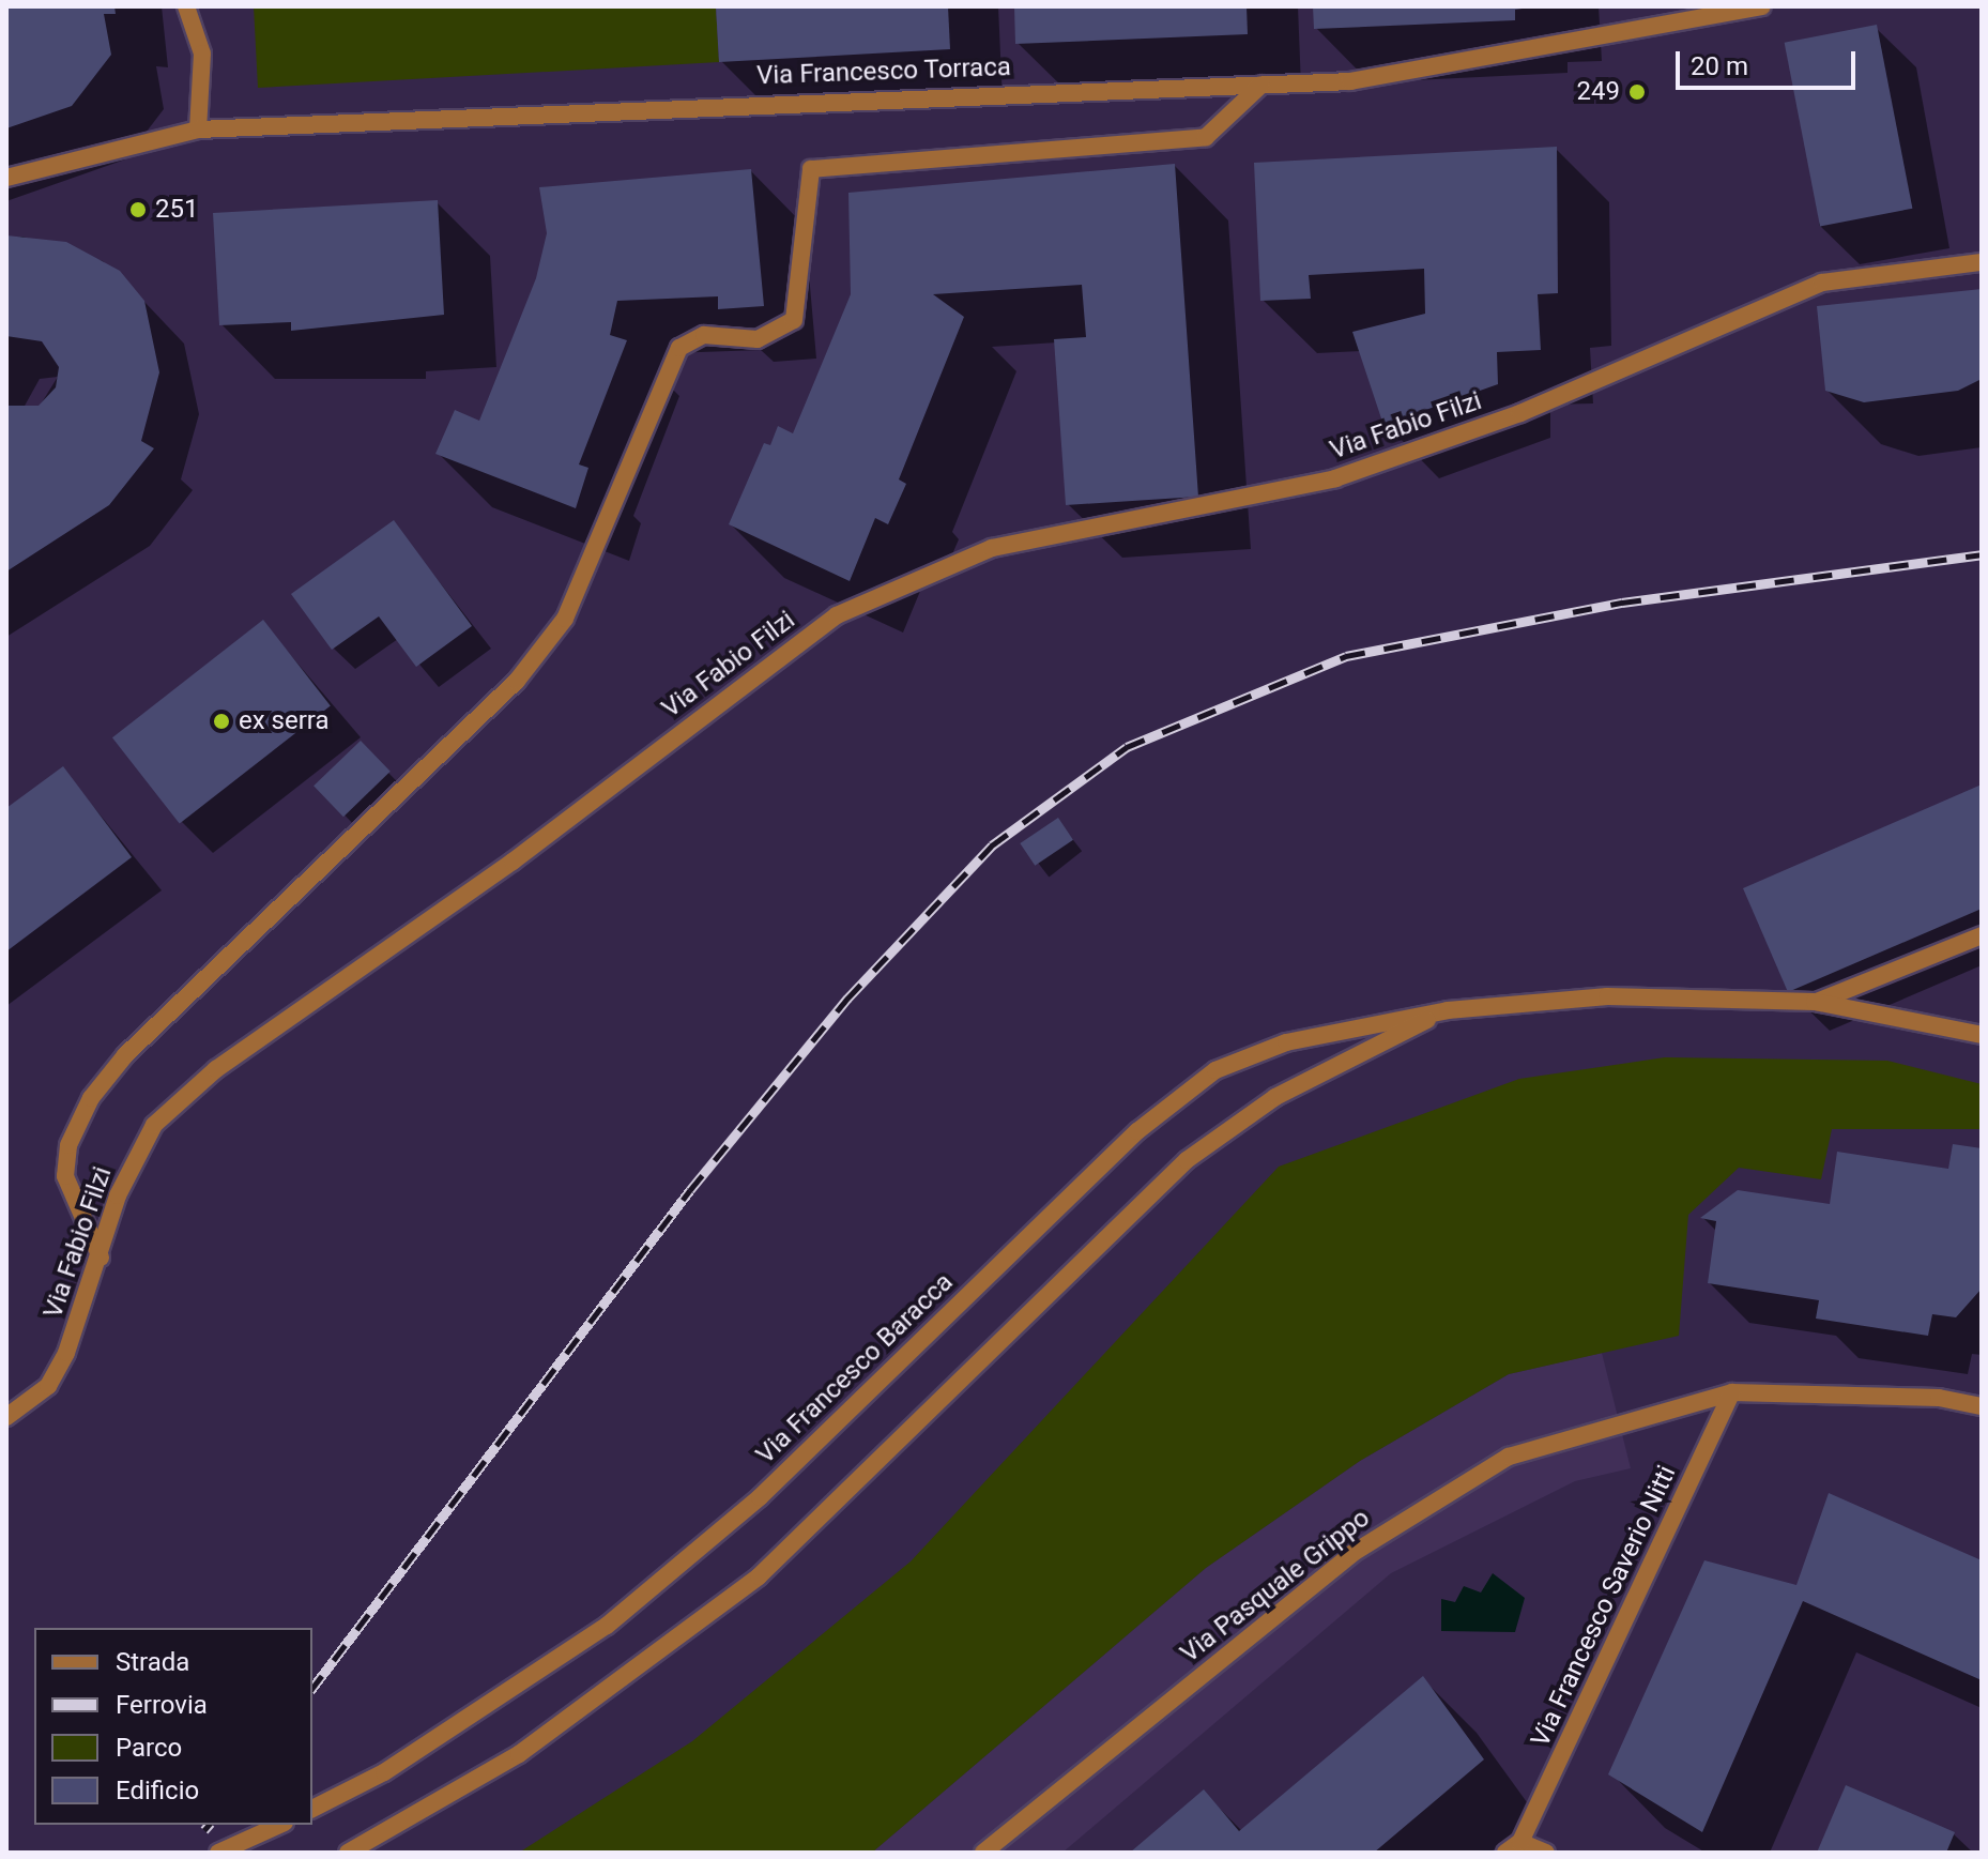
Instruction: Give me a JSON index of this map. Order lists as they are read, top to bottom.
{
  "streets": {
    "street": [
      "Via Francesco Torraca",
      "Via Fabio Filzi",
      "Via Francesco Baracca",
      "Via Pasquale Grippo",
      "Via Francesco Saverio Nitti"
    ]
  },
  "crossings": [
    ["Via Pasquale Grippo", "Via Francesco Saverio Nitti"]
  ],
  "places": ["249", "251", "ex serra"],
  "legend": [
    "Strada",
    "Ferrovia",
    "Parco",
    "Edificio"
  ],
  "scale_bar": "20 m"
}
